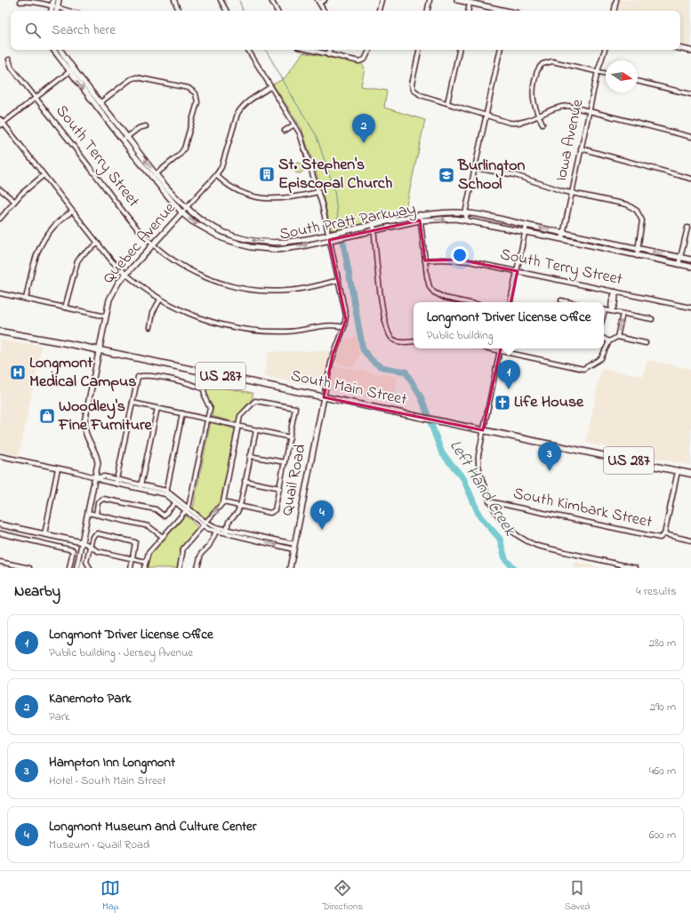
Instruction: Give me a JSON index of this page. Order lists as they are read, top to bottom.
{
  "streets": {
    "main road": ["US 287", "South Main Street"],
    "street": [
      "Iowa Avenue",
      "South Terry Street",
      "South Pratt Parkway",
      "Quebec Avenue",
      "Quail Road",
      "South Kimbark Street"
    ]
  },
  "crossings": [
    ["Iowa Avenue", "South Pratt Parkway"],
    ["South Terry Street", "Quebec Avenue"],
    ["South Pratt Parkway", "Quebec Avenue"],
    ["Quebec Avenue", "South Main Street"],
    ["South Main Street", "Quail Road"]
  ],
  "water": ["Left Hand Creek"],
  "places": {
    "building": ["St. Stephen's Episcopal Church"],
    "school or university": ["Burlington School"],
    "hospital": ["Longmont Medical Campus"],
    "church": ["Life House"],
    "shop": ["Woodley's Fine Furniture"]
  },
  "north": "right",
  "page": {
    "search": "Search here",
    "pins": [
      "2",
      "1",
      "3",
      "4"
    ],
    "popup": ["Longmont Driver License Office", "Public building"],
    "heading": ["Nearby", "4 results"],
    "list": [
      {
        "mark": "1",
        "name": "Longmont Driver License Office",
        "note": "Public building · Jersey Avenue",
        "value": "280 m"
      },
      {
        "mark": "2",
        "name": "Kanemoto Park",
        "note": "Park",
        "value": "290 m"
      },
      {
        "mark": "3",
        "name": "Hampton Inn Longmont",
        "note": "Hotel · South Main Street",
        "value": "460 m"
      },
      {
        "mark": "4",
        "name": "Longmont Museum and Culture Center",
        "note": "Museum · Quail Road",
        "value": "600 m"
      }
    ],
    "nav": ["Map", "Directions", "Saved"]
  }
}
